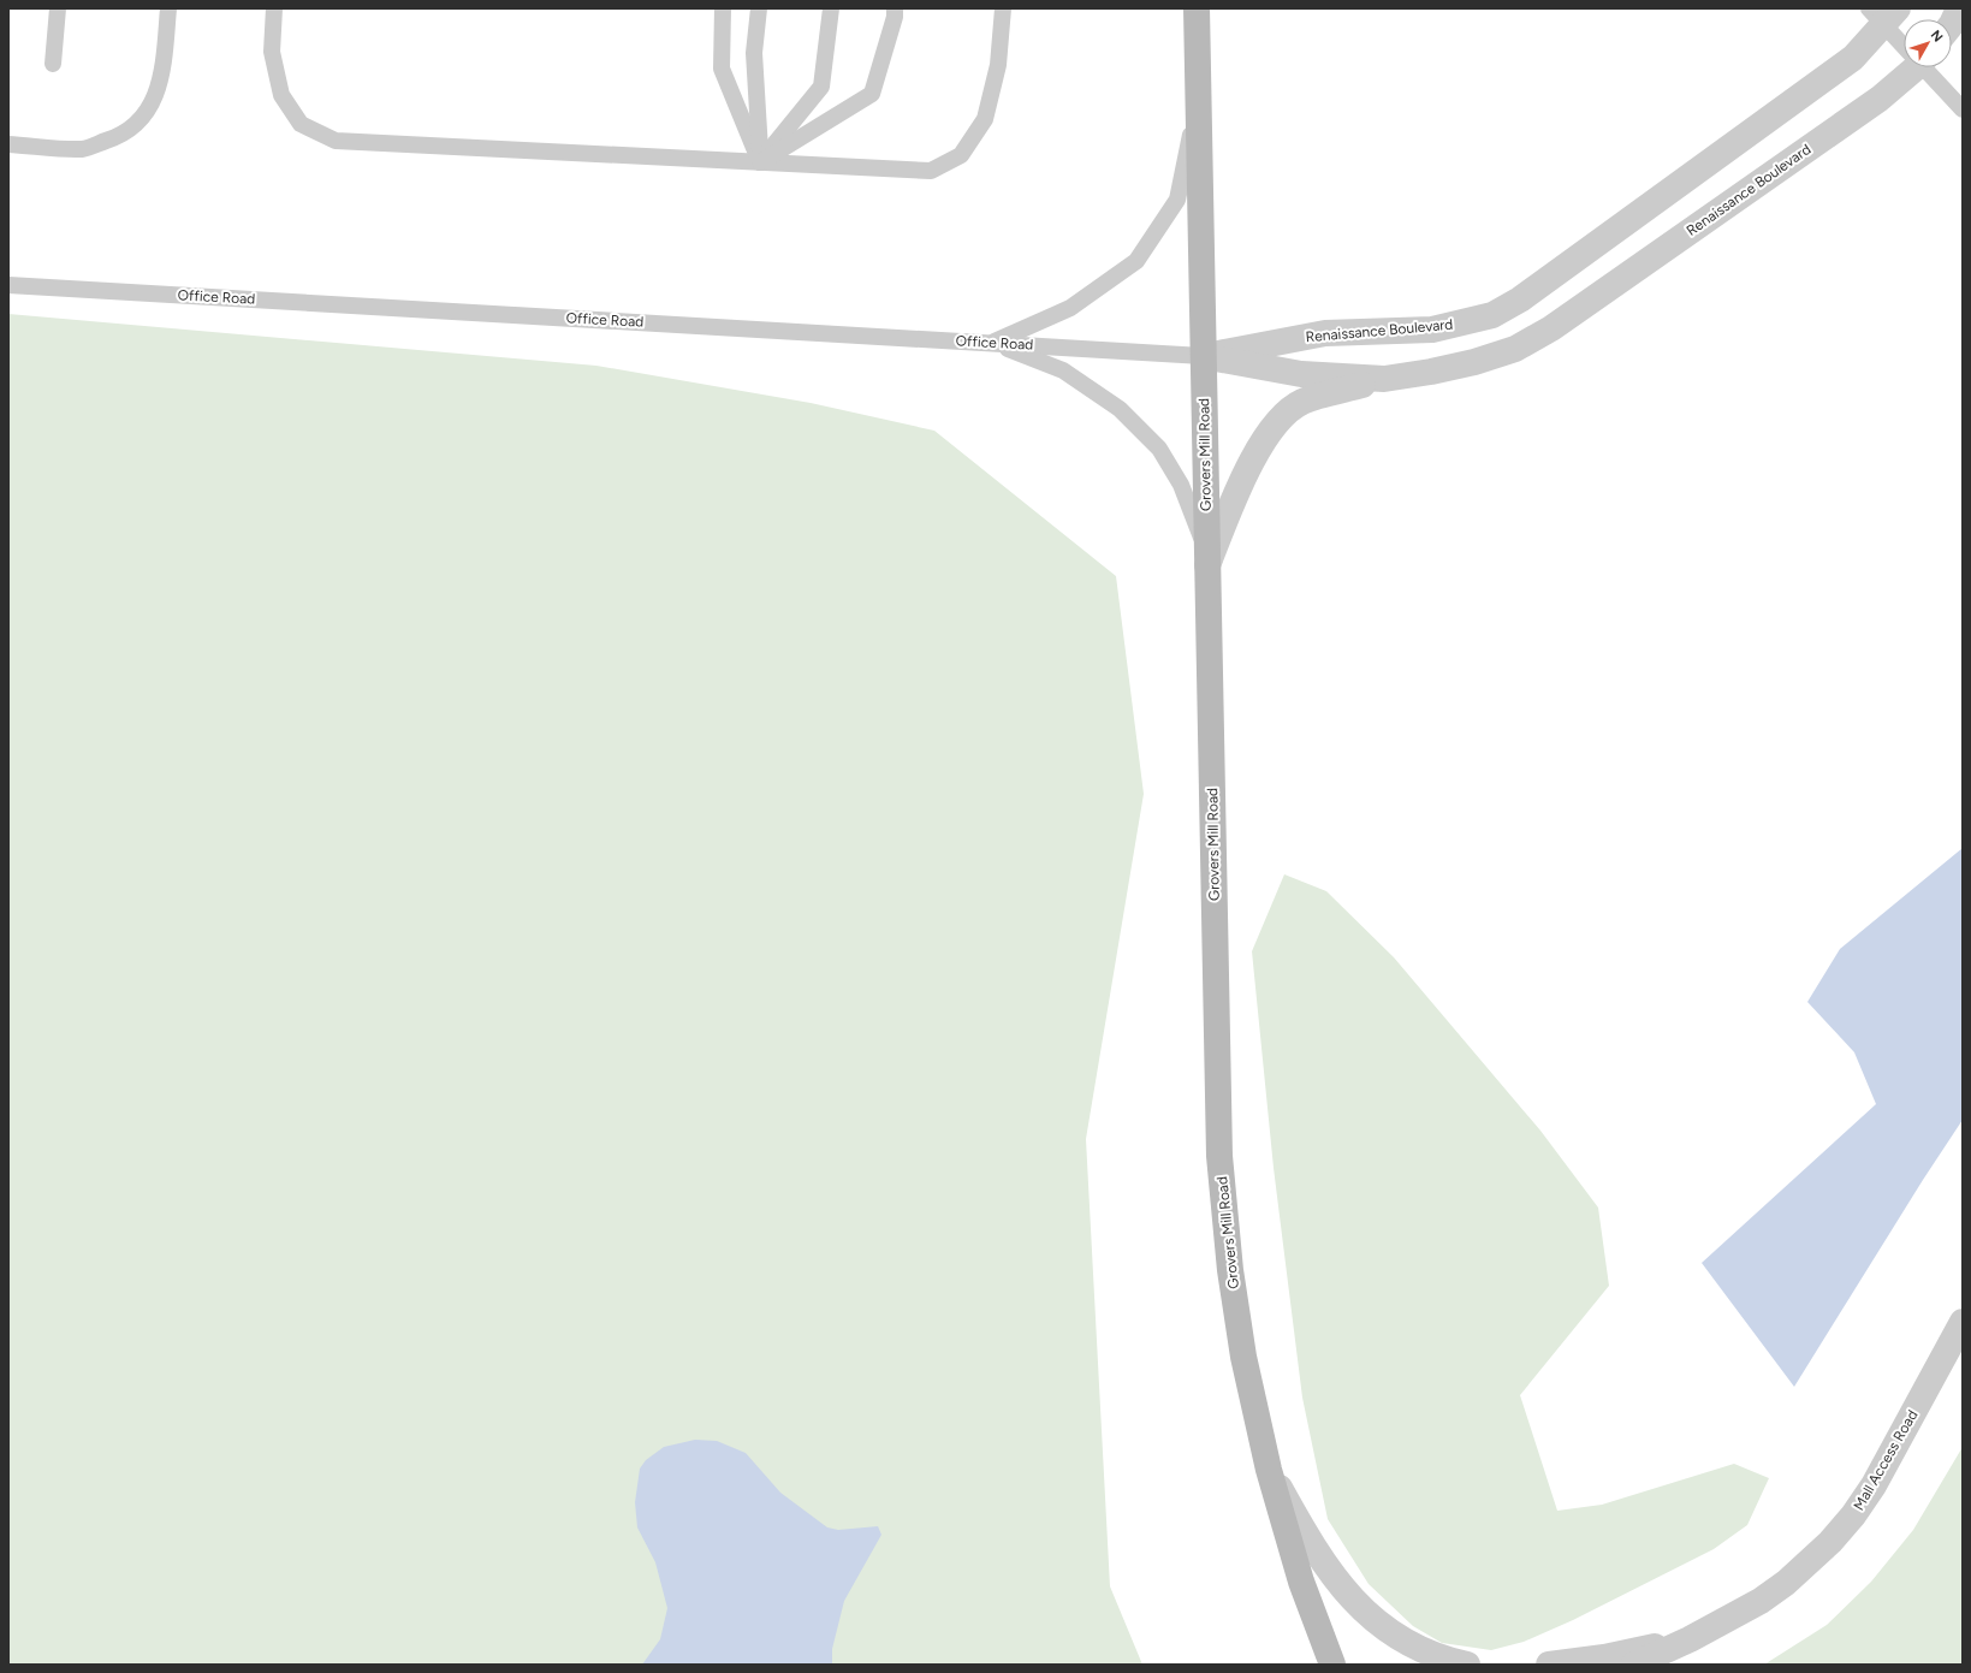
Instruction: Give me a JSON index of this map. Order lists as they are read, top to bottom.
{
  "streets": {
    "street": ["Renaissance Boulevard", "Grovers Mill Road", "Mall Access Road"],
    "lane": ["Office Road"]
  },
  "crossings": [
    ["Renaissance Boulevard", "Office Road"],
    ["Renaissance Boulevard", "Grovers Mill Road"],
    ["Office Road", "Grovers Mill Road"]
  ],
  "north": "top right"
}
